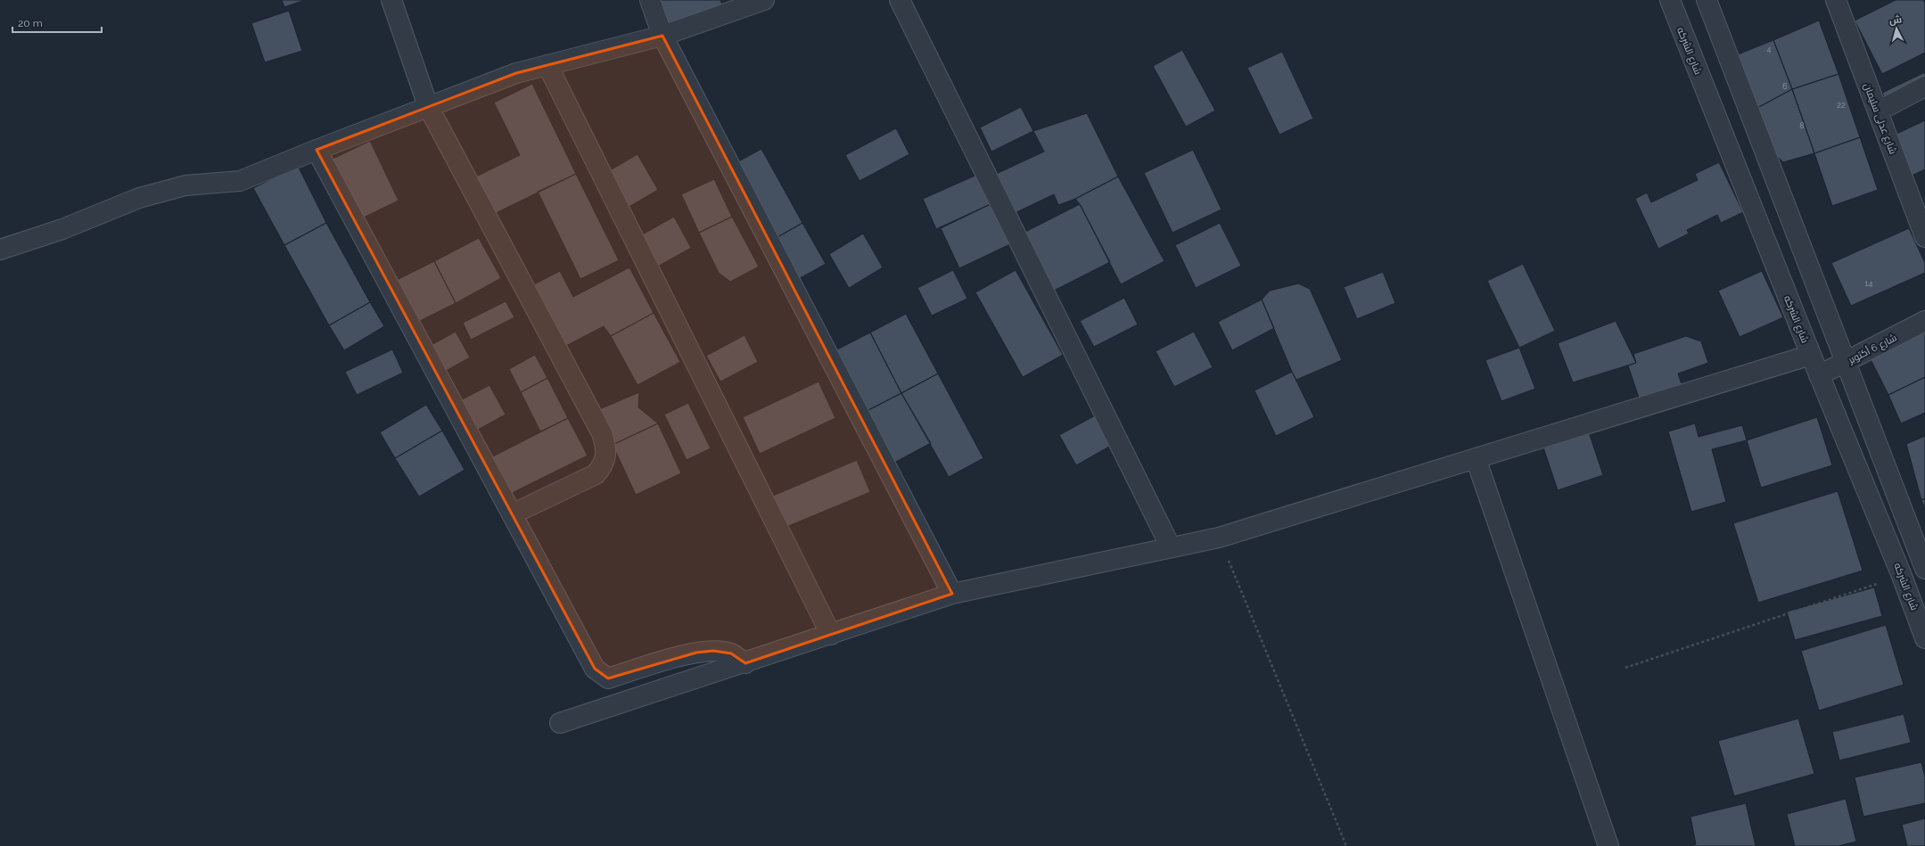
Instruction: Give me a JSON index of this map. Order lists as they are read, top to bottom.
{
  "streets": {
    "street": ["شارع الشركه", "شارع عدلى سليمان", "شارع 6 أكتوبر"]
  },
  "crossings": [
    ["شارع الشركه", "شارع 6 أكتوبر"]
  ],
  "house_numbers": [
    "4",
    "6",
    "22",
    "8",
    "14"
  ],
  "scale_bar": "20 m",
  "north": "top"
}
